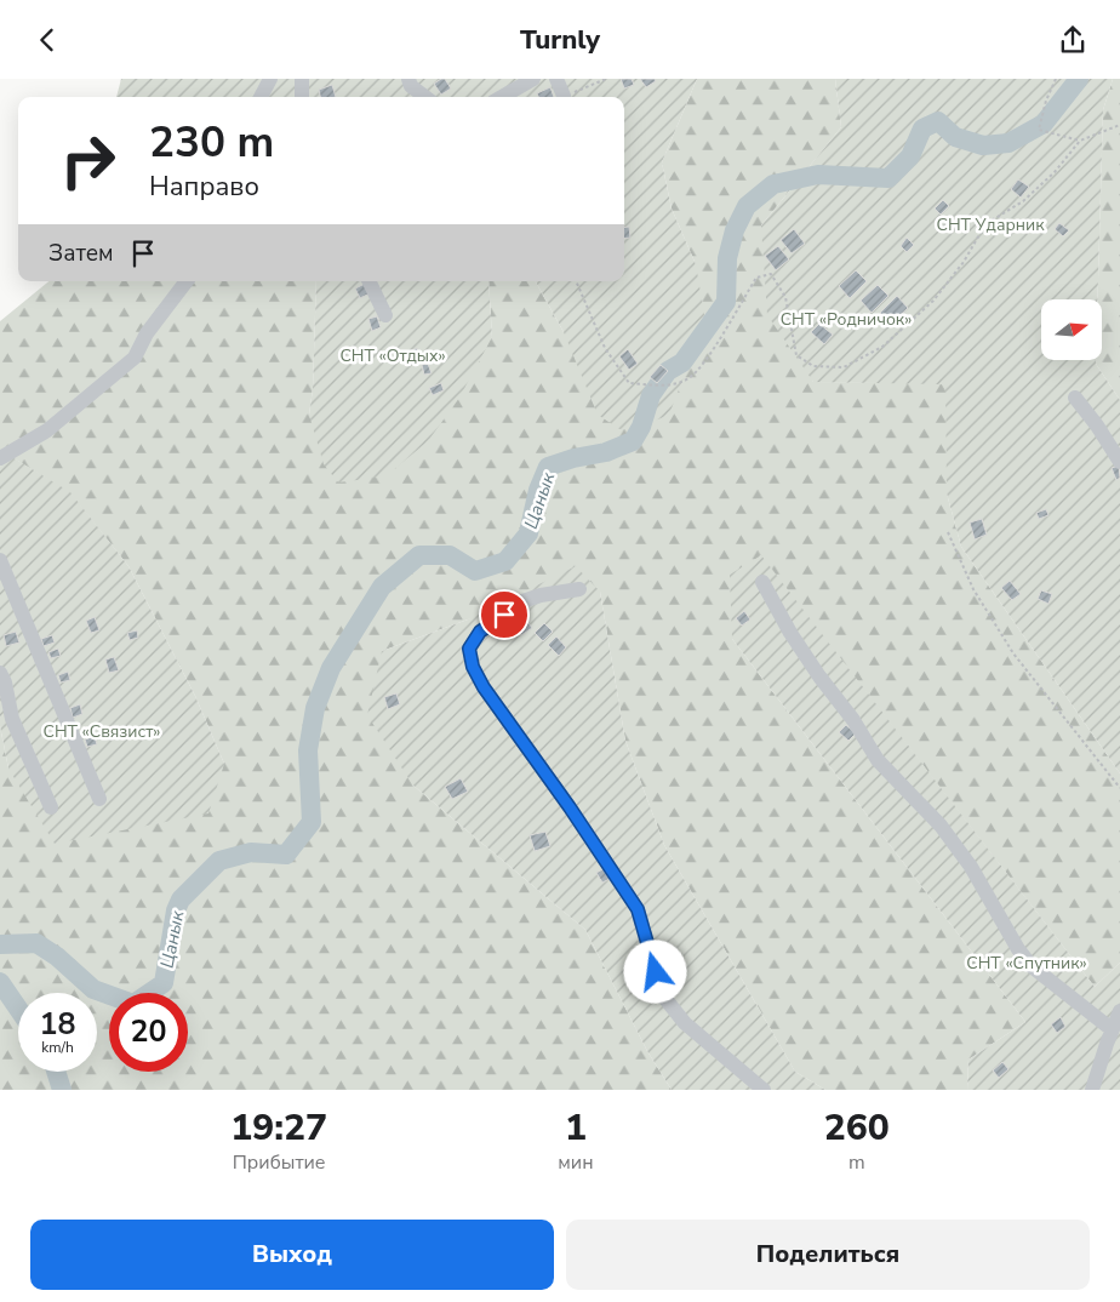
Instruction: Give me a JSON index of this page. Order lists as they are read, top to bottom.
{
  "water": ["Цанык"],
  "parks": [
    "СНТ Ударник",
    "СНТ «Родничок»",
    "СНТ «Отдых»",
    "СНТ «Связист»",
    "СНТ «Спутник»"
  ],
  "north": "right",
  "page": {
    "header": "Turnly",
    "turn": ["230 m", "Направо"],
    "then": "Затем",
    "speed": "18 km/h",
    "limit": "20",
    "eta": [
      "19:27",
      "Прибытие",
      "1",
      "мин",
      "260",
      "m"
    ],
    "buttons": ["Выход", "Поделиться"]
  }
}
